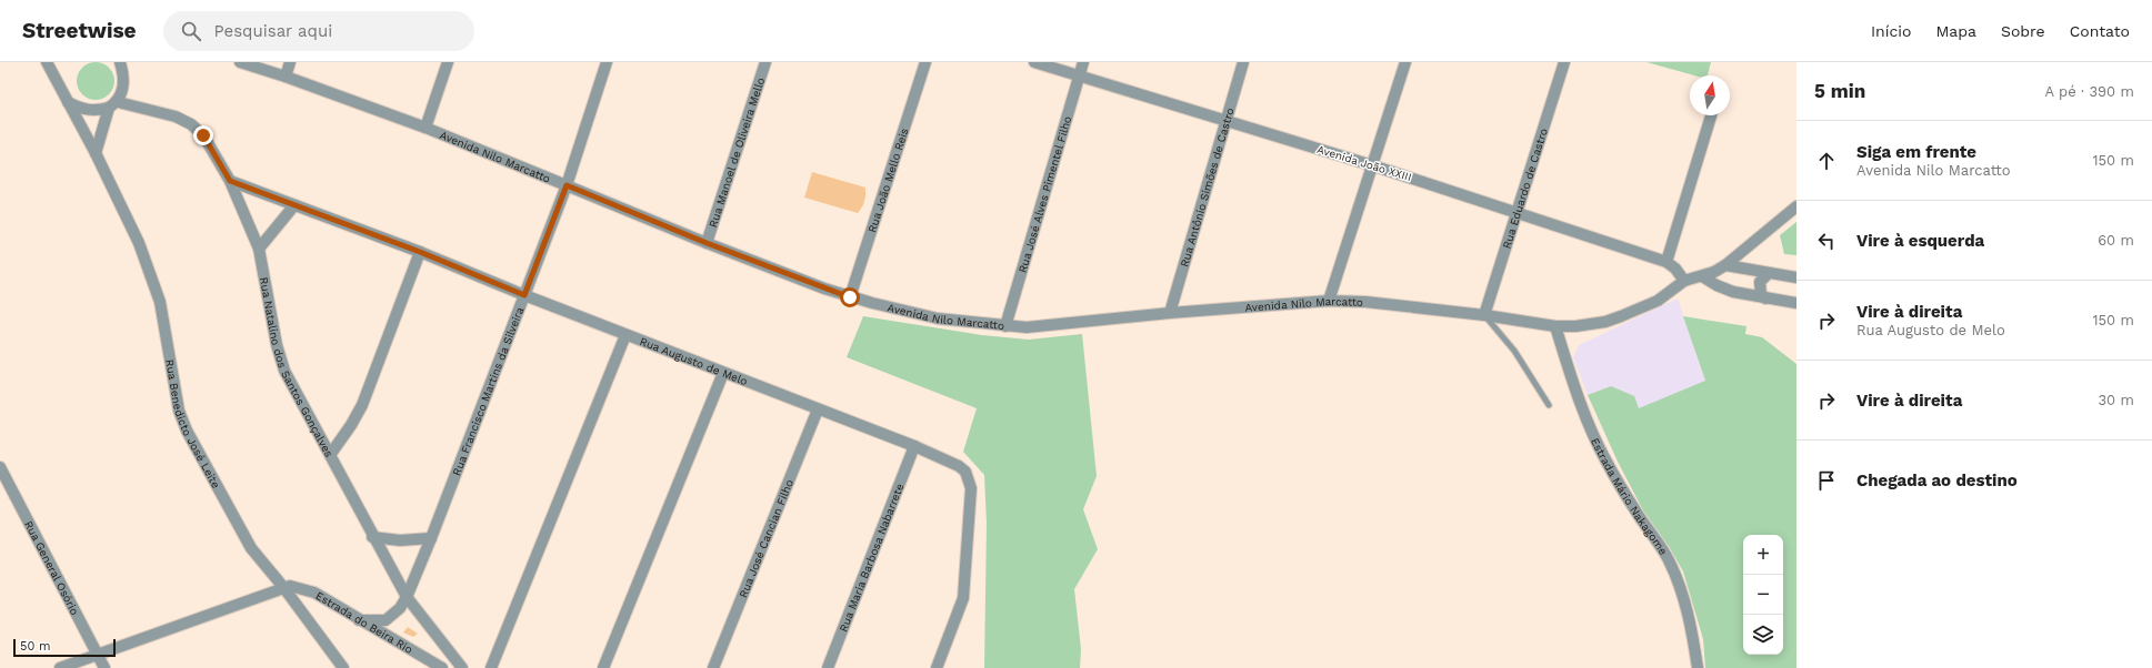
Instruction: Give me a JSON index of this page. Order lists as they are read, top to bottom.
{
  "streets": {
    "street": [
      "Rua Manoel de Oliveira Mello",
      "Avenida Nilo Marcatto",
      "Avenida João XXIII",
      "Rua João Mello Reis",
      "Rua Antônio Simões de Castro",
      "Rua Eduardo de Castro",
      "Rua José Alves Pimentel Filho",
      "Rua Augusto de Melo",
      "Rua Natalino dos Santos Gonçalves",
      "Rua Francisco Martins da Silveira",
      "Rua Benedicto José Leite",
      "Estrada Mário Nakagome",
      "Rua José Cancian Filho",
      "Rua Maria Barbosa Nabarrete",
      "Rua General Osório",
      "Estrada do Beira Rio"
    ]
  },
  "crossings": [
    ["Rua Manoel de Oliveira Mello", "Avenida Nilo Marcatto"],
    ["Avenida Nilo Marcatto", "Avenida João XXIII"],
    ["Avenida Nilo Marcatto", "Rua João Mello Reis"],
    ["Avenida Nilo Marcatto", "Rua Antônio Simões de Castro"],
    ["Avenida Nilo Marcatto", "Rua Eduardo de Castro"],
    ["Avenida Nilo Marcatto", "Rua José Alves Pimentel Filho"],
    ["Avenida Nilo Marcatto", "Rua Francisco Martins da Silveira"],
    ["Avenida Nilo Marcatto", "Estrada Mário Nakagome"],
    ["Avenida João XXIII", "Rua Antônio Simões de Castro"],
    ["Avenida João XXIII", "Rua Eduardo de Castro"],
    ["Avenida João XXIII", "Rua José Alves Pimentel Filho"],
    ["Rua Augusto de Melo", "Rua Natalino dos Santos Gonçalves"],
    ["Rua Augusto de Melo", "Rua Francisco Martins da Silveira"],
    ["Rua Augusto de Melo", "Rua José Cancian Filho"],
    ["Rua Augusto de Melo", "Rua Maria Barbosa Nabarrete"],
    ["Rua Natalino dos Santos Gonçalves", "Rua Francisco Martins da Silveira"],
    ["Rua Natalino dos Santos Gonçalves", "Rua Benedicto José Leite"],
    ["Rua Benedicto José Leite", "Estrada do Beira Rio"]
  ],
  "scale_bar": "50 m",
  "north": "top",
  "page": {
    "header": "Streetwise",
    "search": "Pesquisar aqui",
    "nav": [
      "Início",
      "Mapa",
      "Sobre",
      "Contato"
    ],
    "heading": ["5 min", "A pé · 390 m"],
    "list": [
      ["Siga em frente", "Avenida Nilo Marcatto", "150 m"],
      ["Vire à esquerda", "60 m"],
      ["Vire à direita", "Rua Augusto de Melo", "150 m"],
      ["Vire à direita", "30 m"],
      "Chegada ao destino"
    ],
    "map_buttons": ["+", "−"],
    "scale": "50 m"
  }
}
